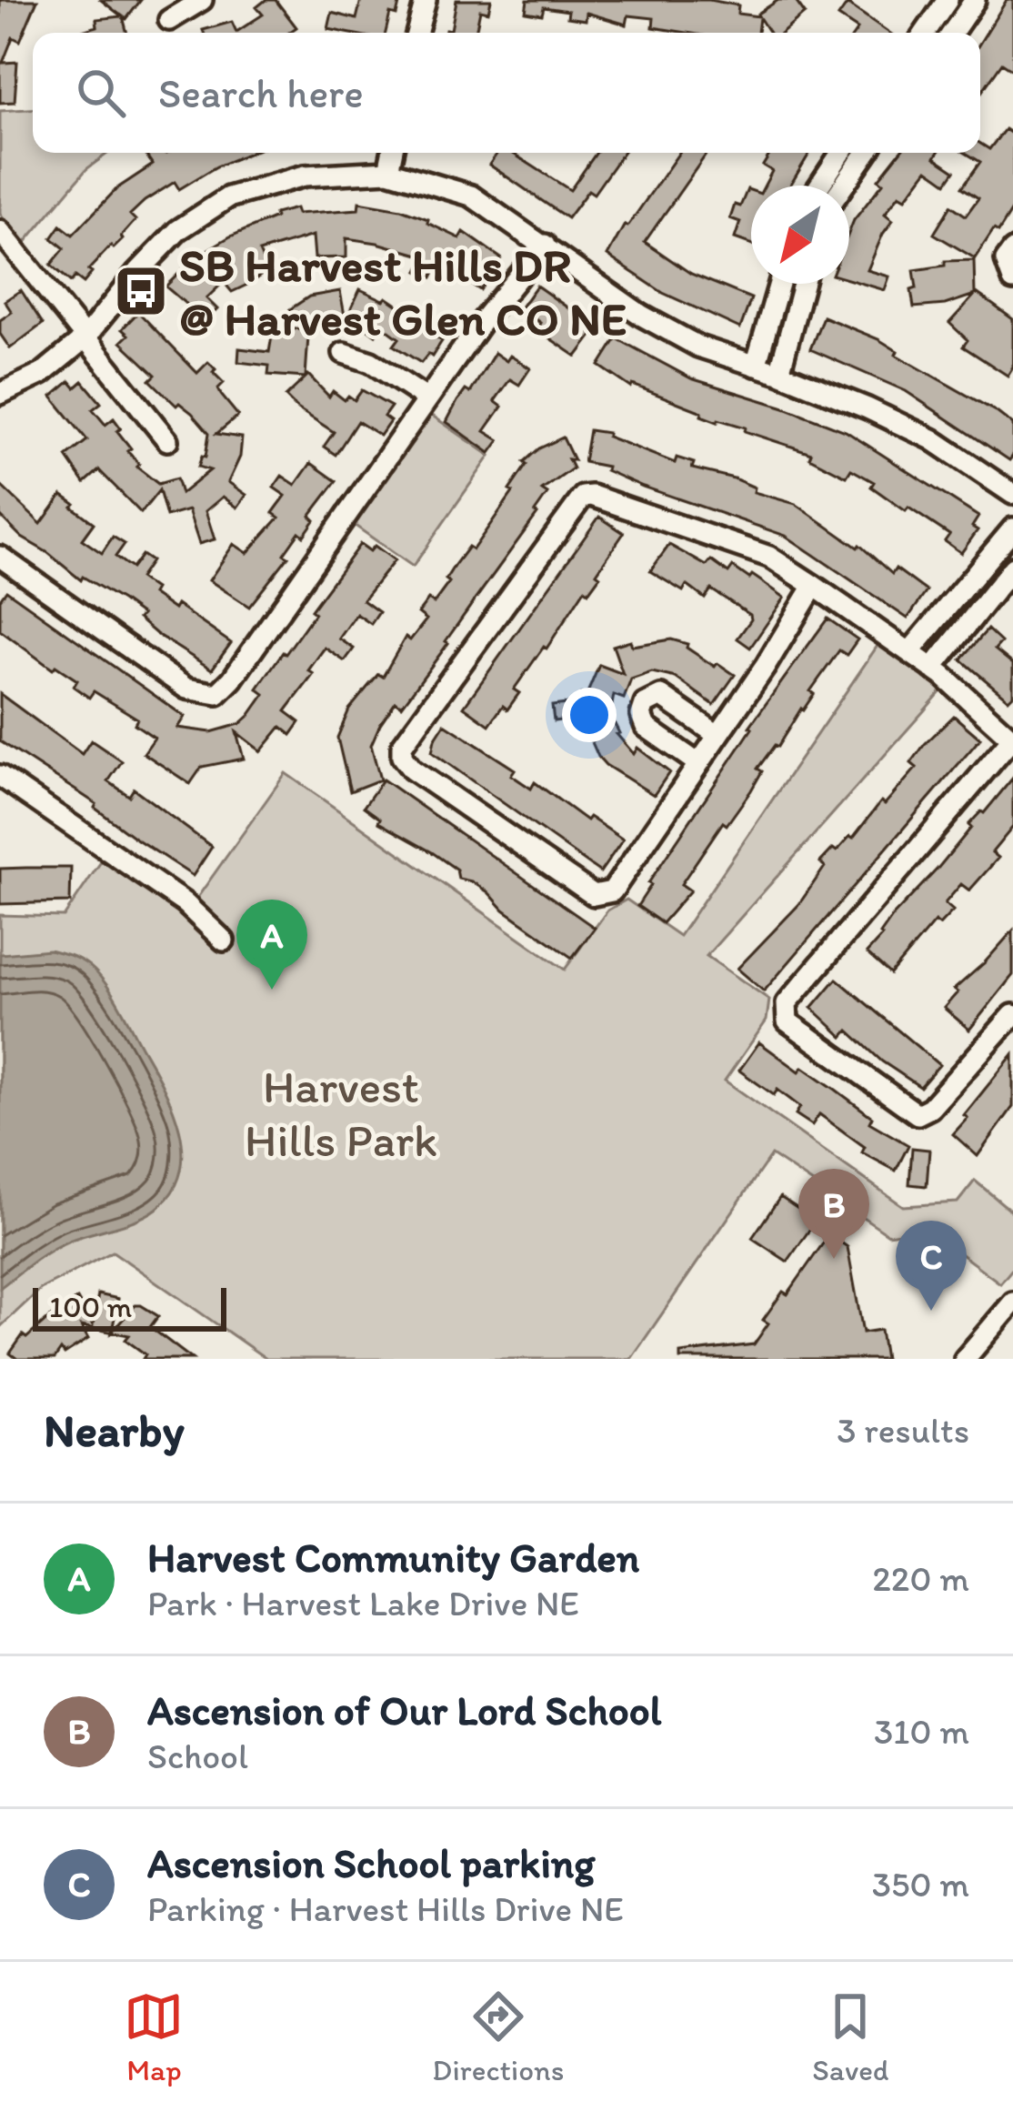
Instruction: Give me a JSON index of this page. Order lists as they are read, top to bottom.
{
  "parks": ["Harvest Hills Park"],
  "places": {
    "bus stop": ["SB Harvest Hills DR @ Harvest Glen CO NE"]
  },
  "scale_bar": "100 m",
  "north": "bottom left",
  "page": {
    "search": "Search here",
    "pins": ["A", "B", "C"],
    "scale": "100 m",
    "heading": ["Nearby", "3 results"],
    "list": [
      {
        "mark": "A",
        "name": "Harvest Community Garden",
        "note": "Park · Harvest Lake Drive NE",
        "value": "220 m"
      },
      {
        "mark": "B",
        "name": "Ascension of Our Lord School",
        "note": "School",
        "value": "310 m"
      },
      {
        "mark": "C",
        "name": "Ascension School parking",
        "note": "Parking · Harvest Hills Drive NE",
        "value": "350 m"
      }
    ],
    "nav": ["Map", "Directions", "Saved"]
  }
}
